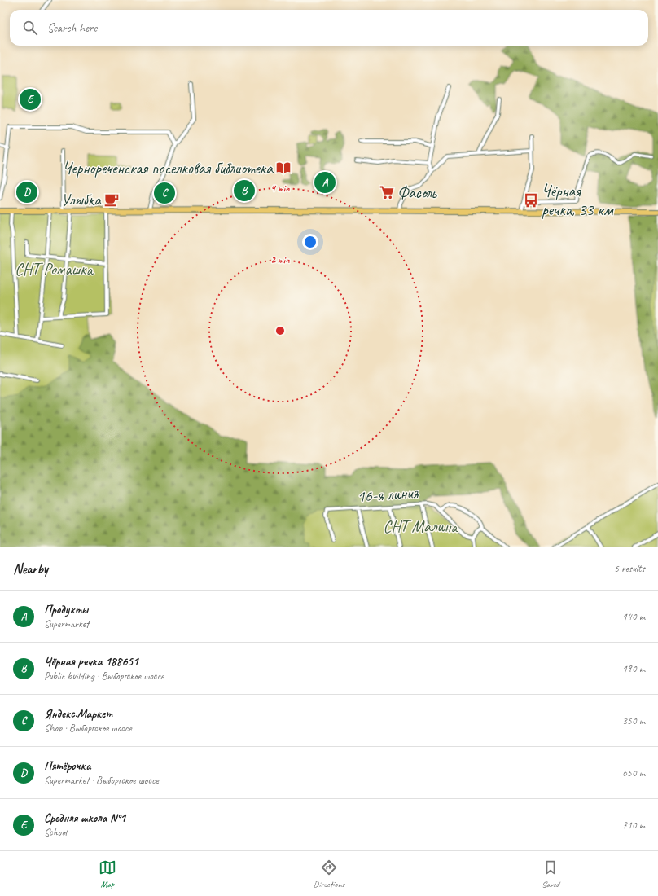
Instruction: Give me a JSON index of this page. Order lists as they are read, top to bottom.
{
  "streets": {
    "street": ["16-я линия"]
  },
  "parks": ["СНТ Ромашка", "СНТ Малина"],
  "places": {
    "library": ["Чернореченская поселковая библиотека"],
    "supermarket": ["Фасоль"],
    "cafe": ["Улыбка"],
    "bus stop": ["Чёрная речка, 33 км"]
  },
  "page": {
    "search": "Search here",
    "pins": [
      "E",
      "A",
      "B",
      "D",
      "C"
    ],
    "heading": ["Nearby", "5 results"],
    "list": [
      {
        "mark": "A",
        "name": "Продукты",
        "note": "Supermarket",
        "value": "140 m"
      },
      {
        "mark": "B",
        "name": "Чёрная речка 188651",
        "note": "Public building · Выборгское шоссе",
        "value": "190 m"
      },
      {
        "mark": "C",
        "name": "Яндекс.Маркет",
        "note": "Shop · Выборгское шоссе",
        "value": "350 m"
      },
      {
        "mark": "D",
        "name": "Пятёрочка",
        "note": "Supermarket · Выборгское шоссе",
        "value": "650 m"
      },
      {
        "mark": "E",
        "name": "Средняя школа №1",
        "note": "School",
        "value": "710 m"
      }
    ],
    "nav": ["Map", "Directions", "Saved"]
  },
  "rings": ["4 min", "2 min"]
}
